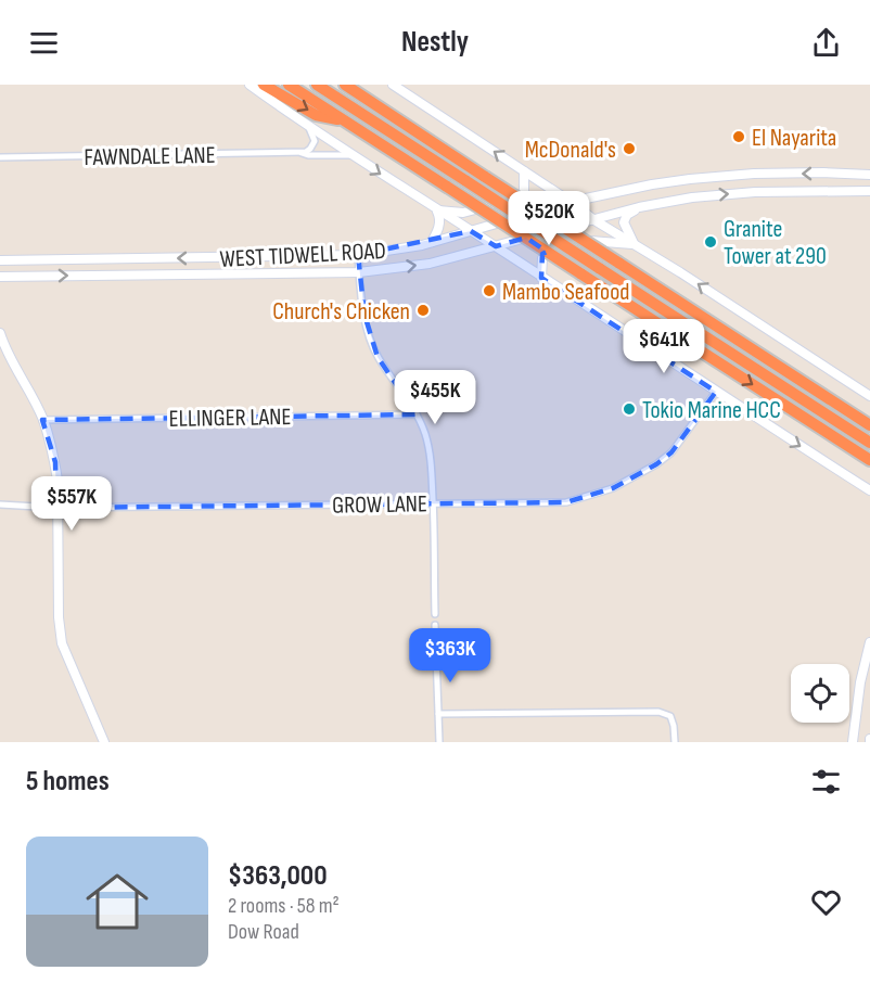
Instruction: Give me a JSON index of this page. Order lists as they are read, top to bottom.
{
  "streets": {
    "main road": ["WEST TIDWELL ROAD"],
    "street": ["FAWNDALE LANE", "ELLINGER LANE", "GROW LANE"]
  },
  "places": [
    "El Nayarita",
    "McDonald's",
    "Granite Tower at 290",
    "Mambo Seafood",
    "Church's Chicken",
    "Tokio Marine HCC"
  ],
  "page": {
    "header": "Nestly",
    "price": [
      "$520K",
      "$641K",
      "$455K",
      "$557K",
      "$363K"
    ],
    "heading": "5 homes",
    "list": [
      {
        "name": "$363,000",
        "note": "2 rooms · 58 m² · Dow Road"
      }
    ]
  }
}
